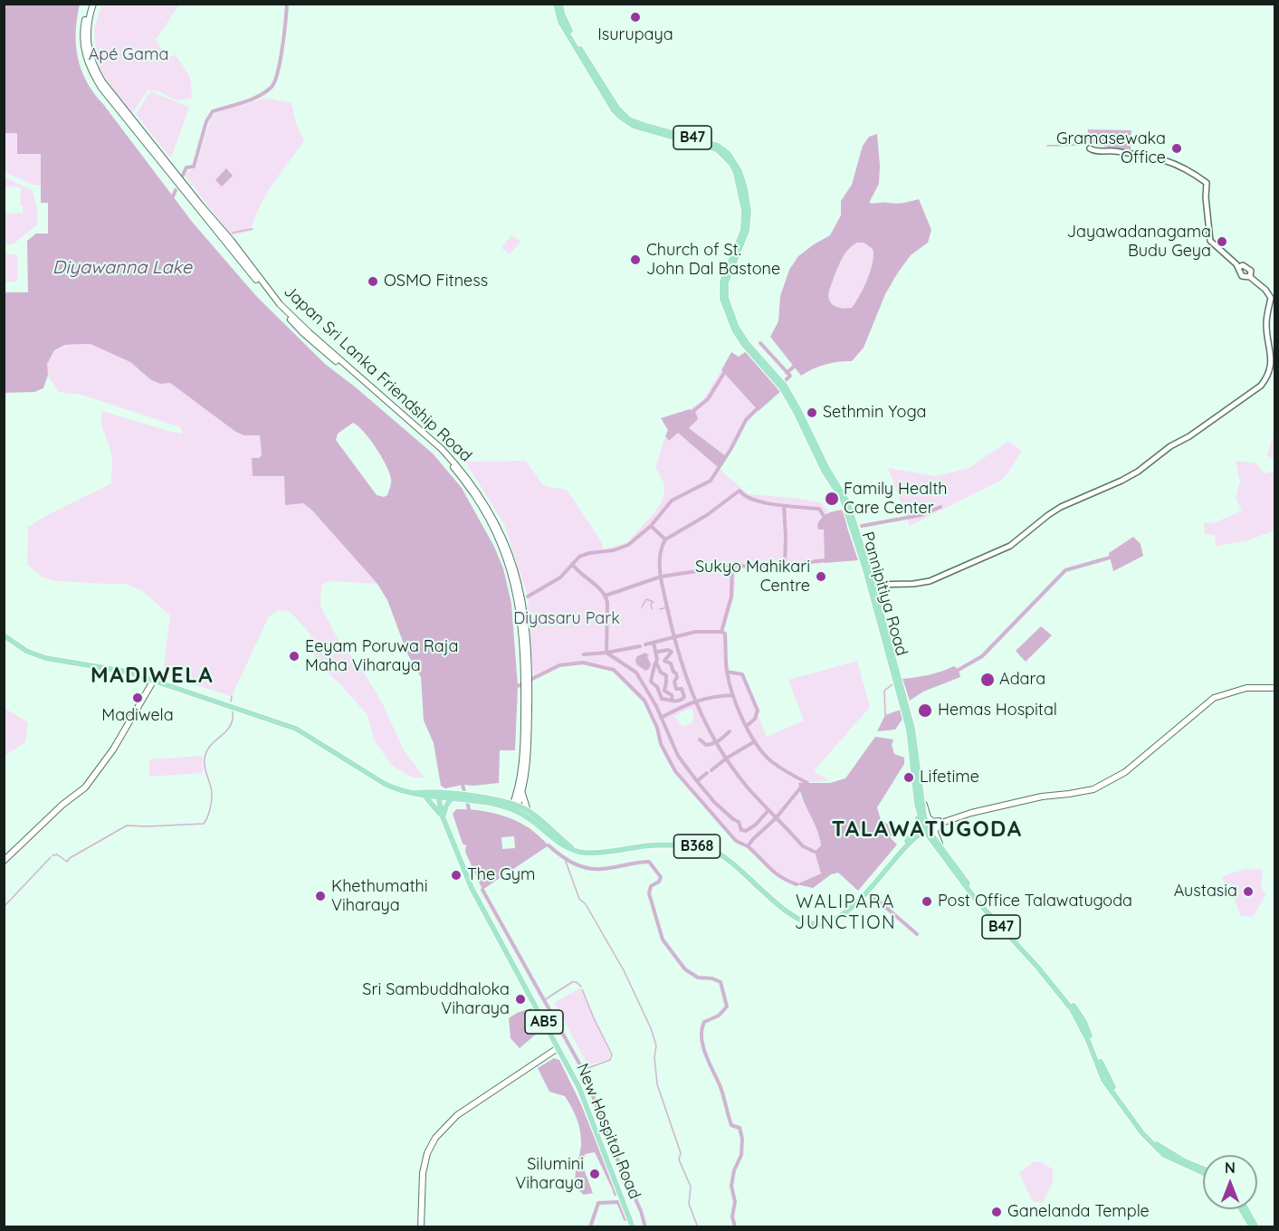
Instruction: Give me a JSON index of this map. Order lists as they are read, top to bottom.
{
  "streets": {
    "main road": [
      "B47",
      "Japan Sri Lanka Friendship Road",
      "Pannipitiya Road",
      "B368",
      "AB5",
      "New Hospital Road"
    ]
  },
  "crossings": [
    ["Japan Sri Lanka Friendship Road", "B368"],
    ["Pannipitiya Road", "B368"],
    ["B368", "New Hospital Road"]
  ],
  "districts": ["MADIWELA", "TALAWATUGODA", "WALIPARA JUNCTION"],
  "water": ["Diyawanna Lake"],
  "parks": ["Apé Gama", "Diyasaru Park"],
  "places": [
    "Isurupaya",
    "Gramasewaka Office",
    "Jayawadanagama Budu Geya",
    "Church of St. John Dal Bastone",
    "OSMO Fitness",
    "Sethmin Yoga",
    "Family Health Care Center",
    "Sukyo Mahikari Centre",
    "Eeyam Poruwa Raja Maha Viharaya",
    "Adara",
    "Madiwela",
    "Hemas Hospital",
    "Lifetime",
    "The Gym",
    "Austasia",
    "Khethumathi Viharaya",
    "Post Office Talawatugoda",
    "Sri Sambuddhaloka Viharaya",
    "Silumini Viharaya",
    "Ganelanda Temple"
  ],
  "north": "top"
}
